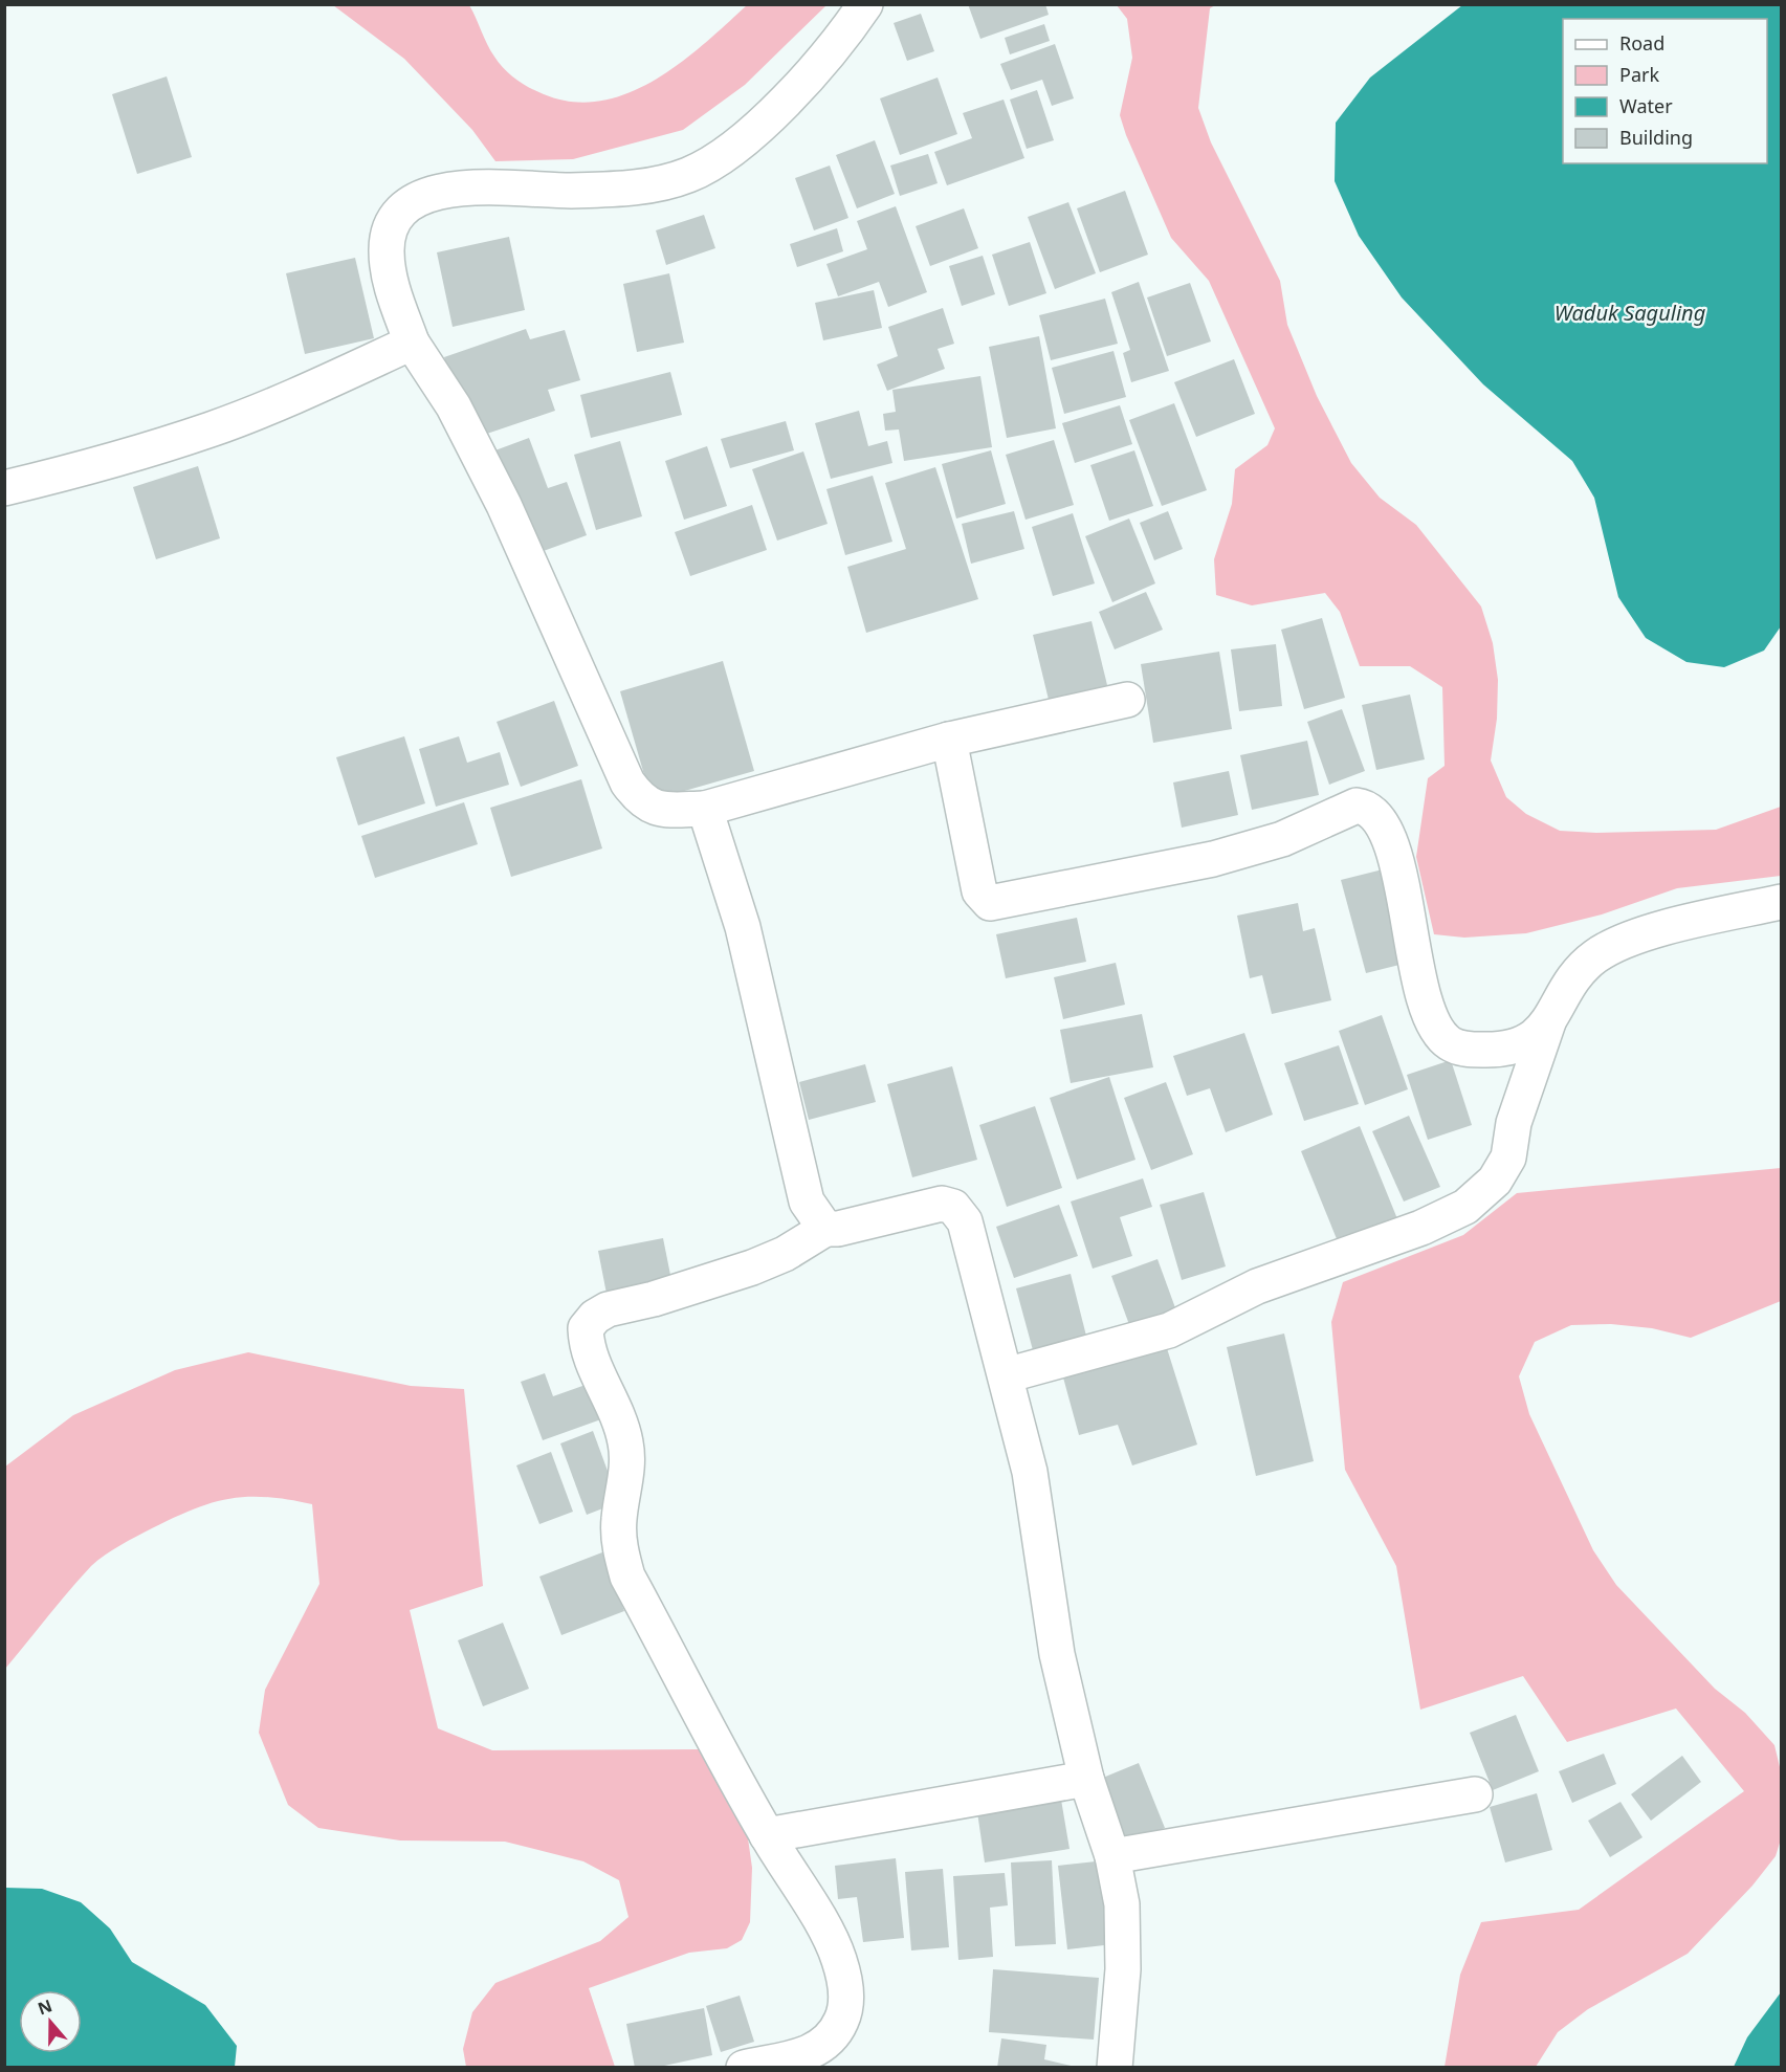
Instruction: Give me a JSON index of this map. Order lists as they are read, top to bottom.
{
  "water": ["Waduk Saguling"],
  "legend": [
    "Road",
    "Park",
    "Water",
    "Building"
  ],
  "north": "top"
}
